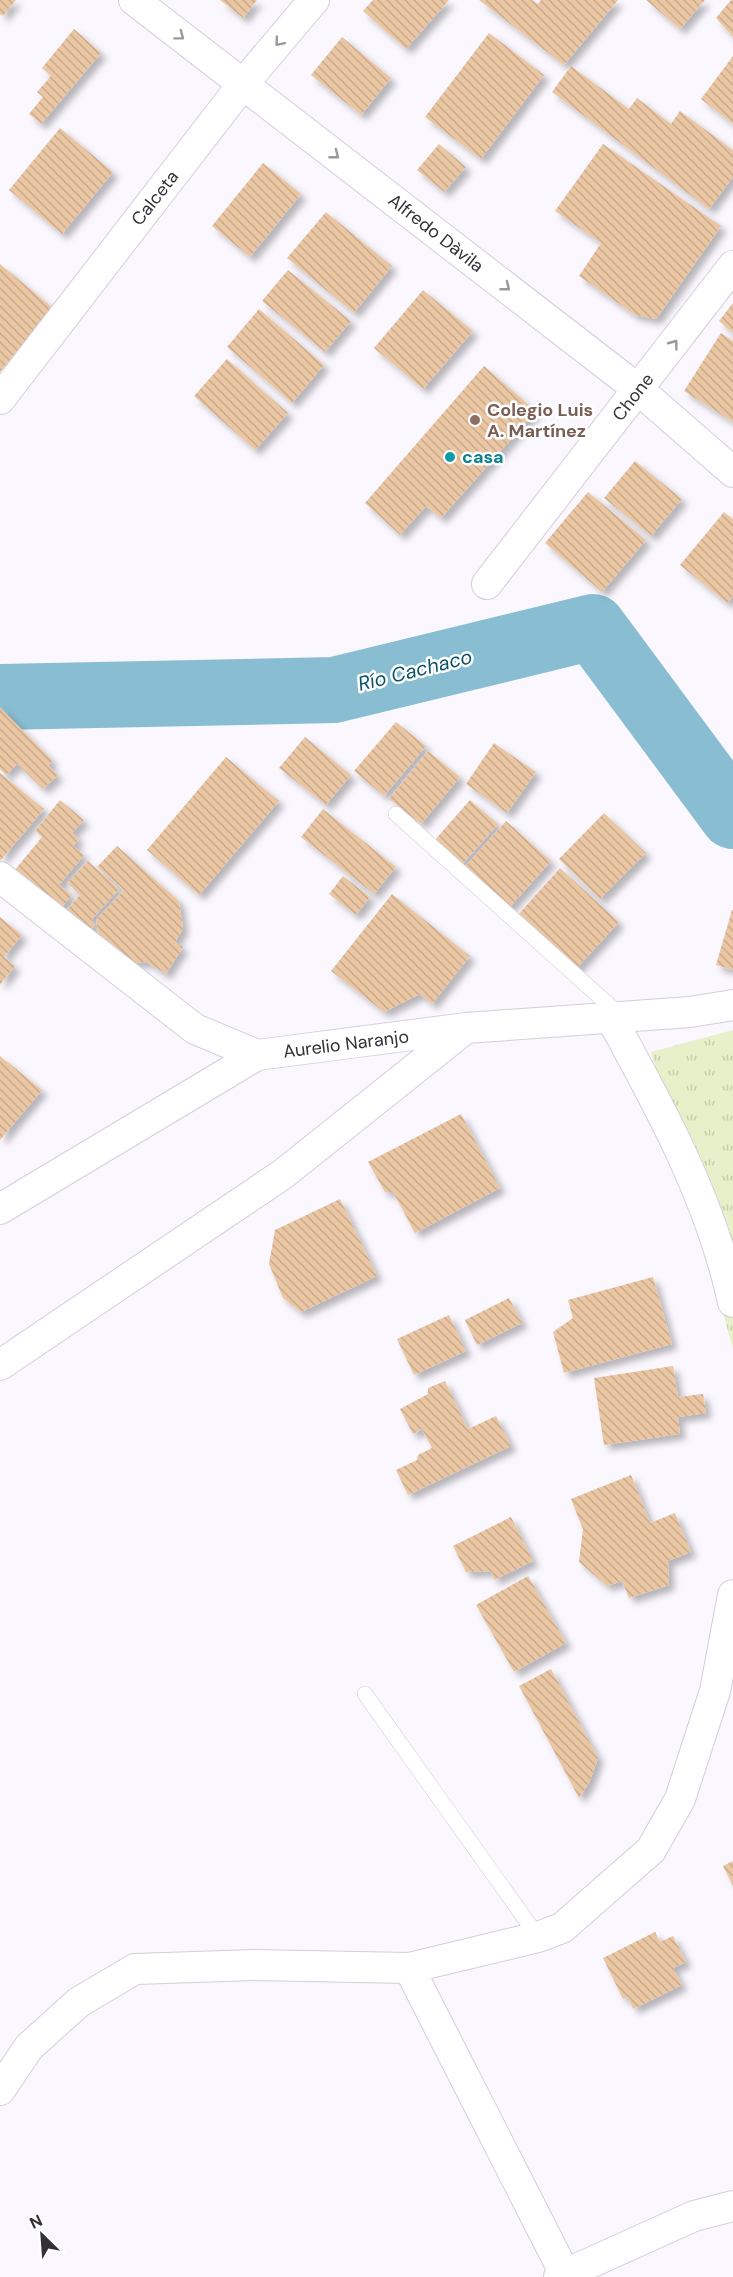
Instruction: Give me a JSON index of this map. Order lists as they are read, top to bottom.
{
  "streets": {
    "street": [
      "Calceta",
      "Alfredo Dàvila",
      "Chone",
      "Aurelio Naranjo"
    ]
  },
  "crossings": [
    ["Calceta", "Alfredo Dàvila"],
    ["Alfredo Dàvila", "Chone"]
  ],
  "one_way": ["Alfredo Dàvila", "Chone"],
  "water": ["Río Cachaco"],
  "places": ["Colegio Luis A. Martínez", "casa"],
  "north": "top left"
}
